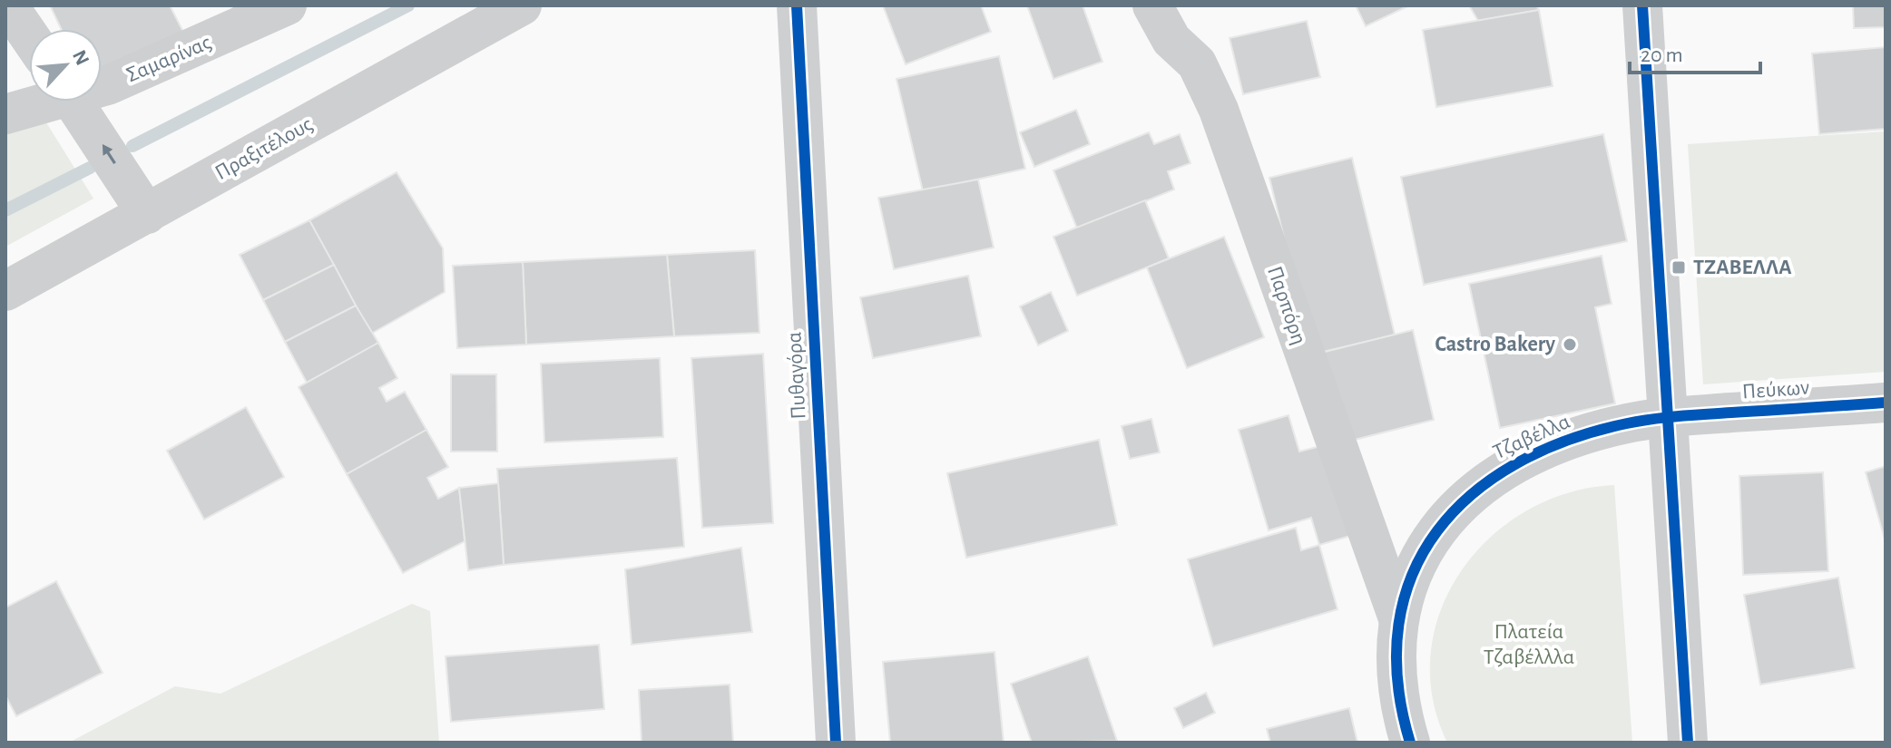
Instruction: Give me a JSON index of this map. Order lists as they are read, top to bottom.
{
  "streets": {
    "street": [
      "Σαμαρίνας",
      "Πραξιτέλους",
      "Παρπόρη",
      "Πυθαγόρα",
      "Πεύκων",
      "Τζαβέλλα"
    ]
  },
  "crossings": [
    ["Παρπόρη", "Τζαβέλλα"],
    ["Πεύκων", "Τζαβέλλα"]
  ],
  "parks": ["Πλατεία Τζαβέλλλα"],
  "places": {
    "transit": ["ΤΖΑΒΕΛΛΑ"],
    "other": ["Castro Bakery"]
  },
  "scale_bar": "20 m",
  "north": "top right"
}
